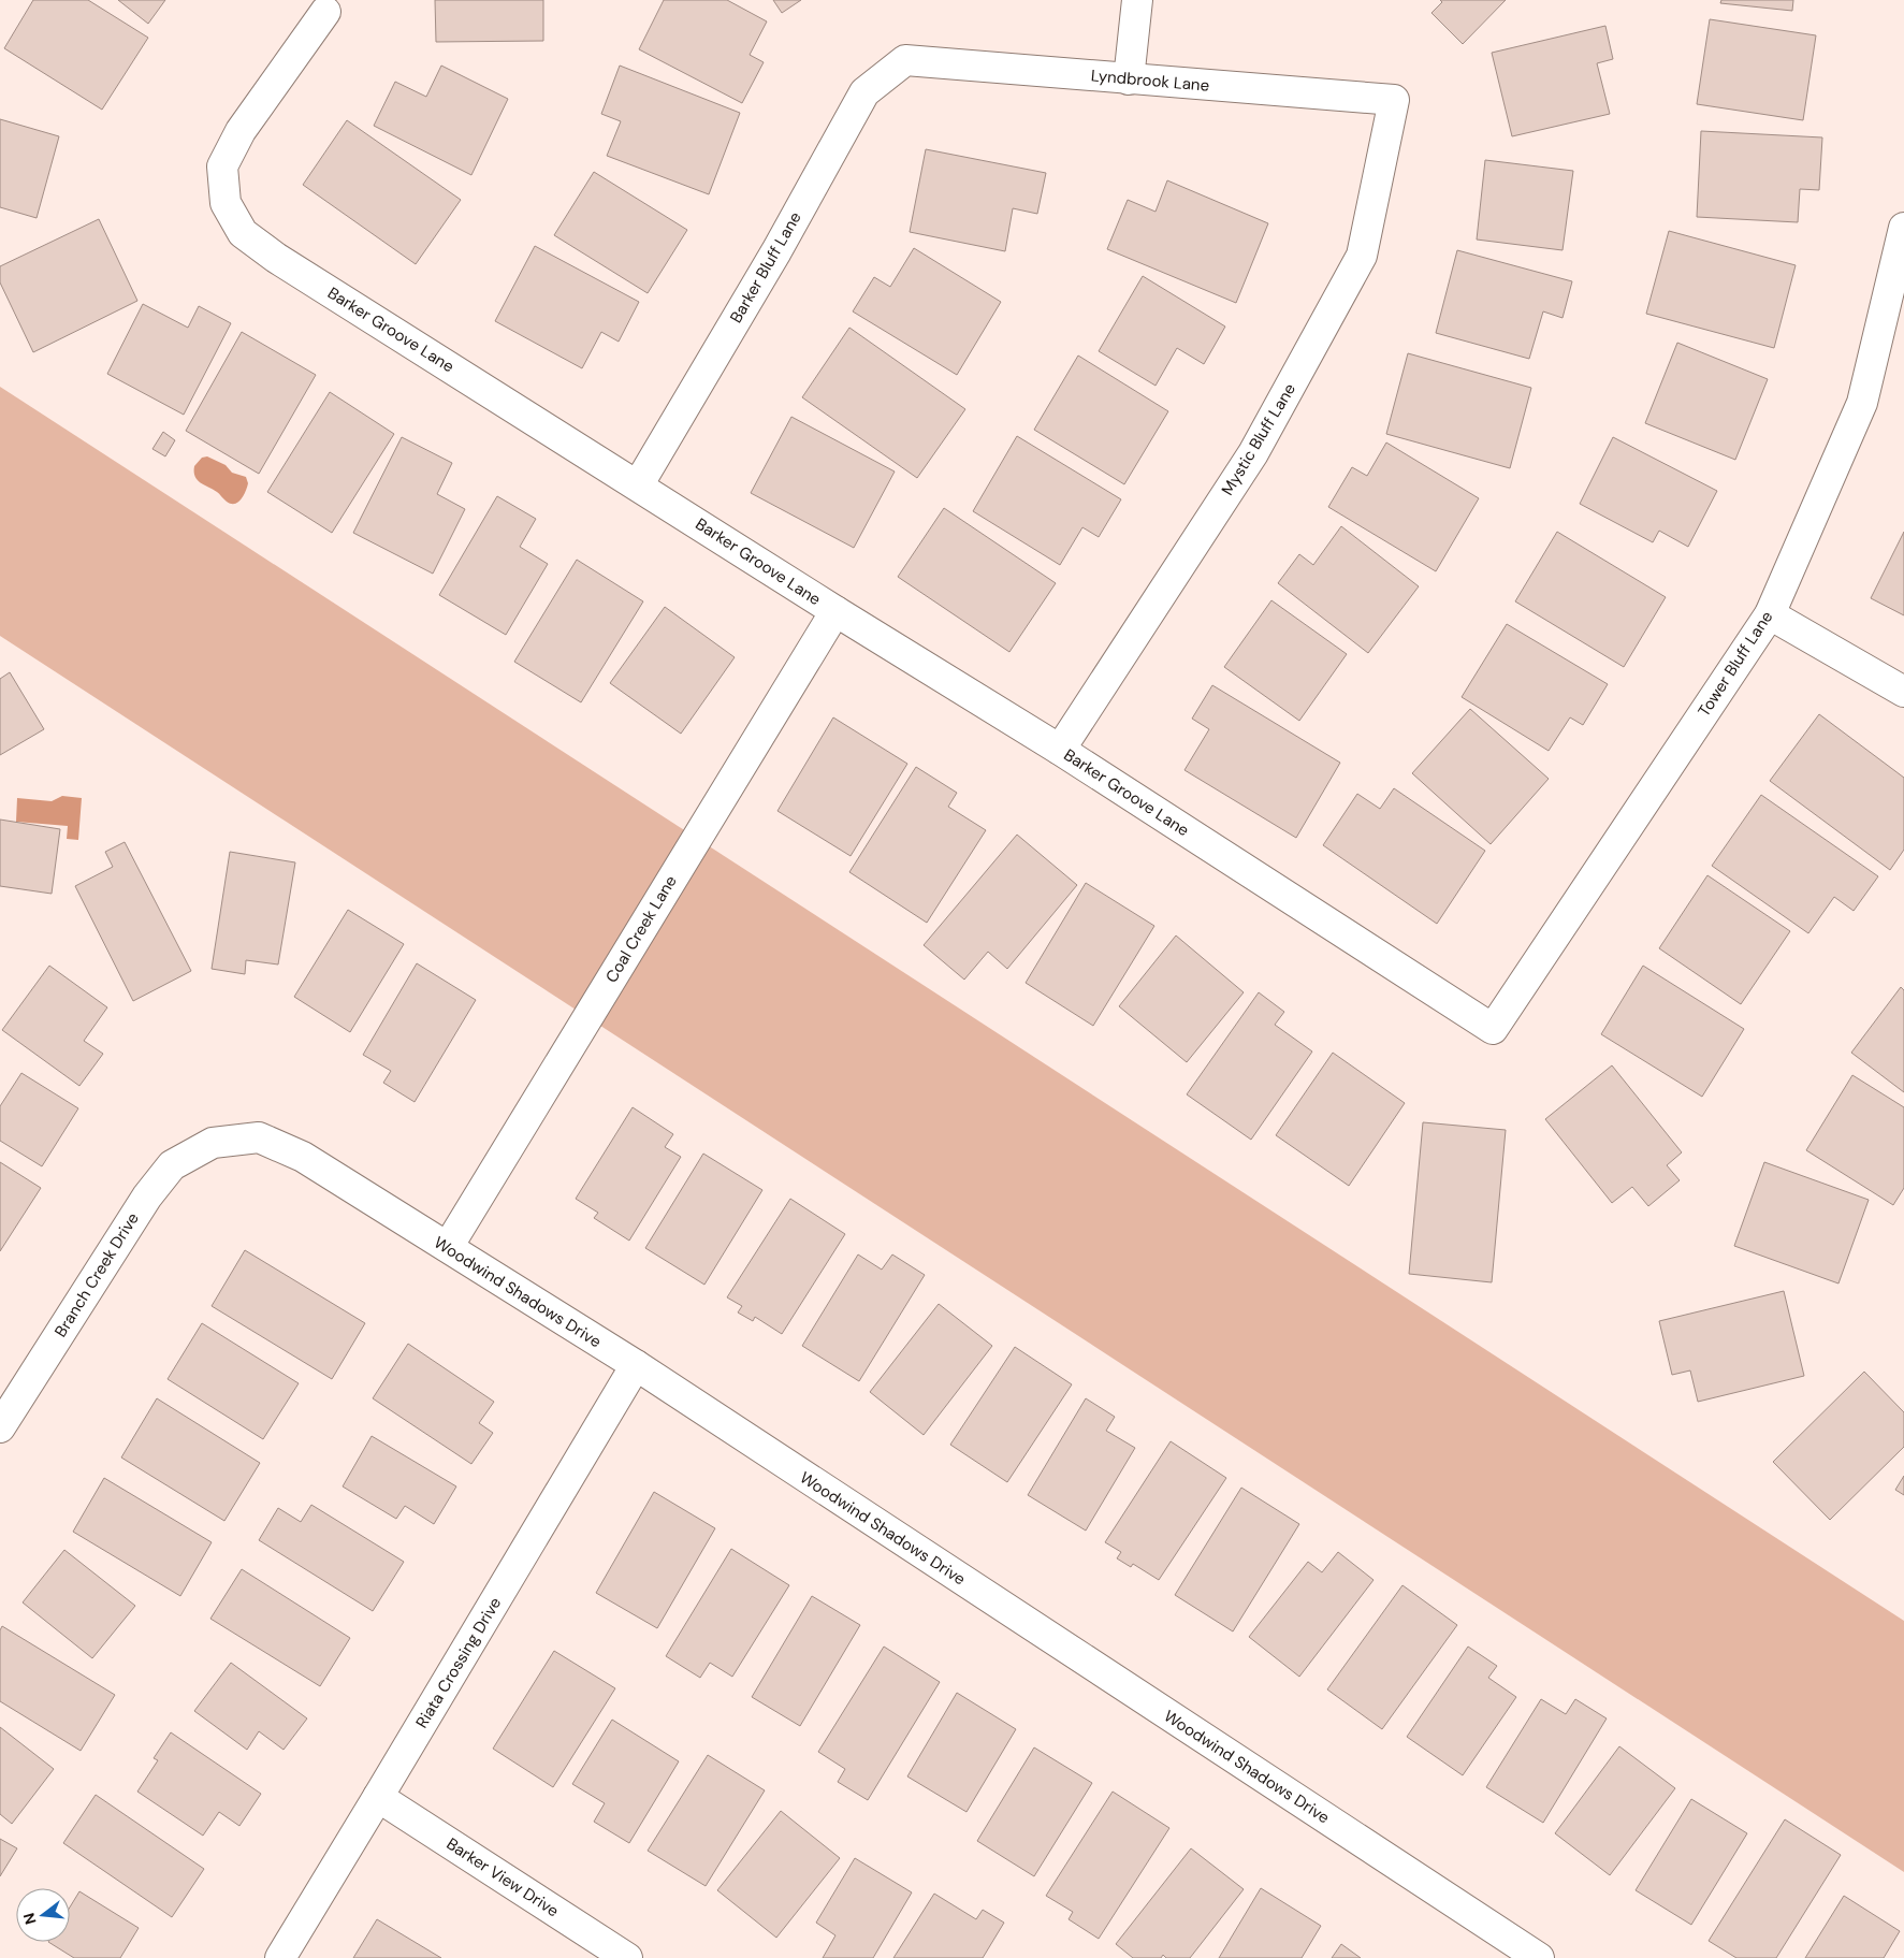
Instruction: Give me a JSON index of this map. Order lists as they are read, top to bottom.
{
  "streets": {
    "street": [
      "Lyndbrook Lane",
      "Barker Bluff Lane",
      "Barker Groove Lane",
      "Mystic Bluff Lane",
      "Tower Bluff Lane",
      "Coal Creek Lane",
      "Branch Creek Drive",
      "Woodwind Shadows Drive",
      "Riata Crossing Drive",
      "Barker View Drive"
    ]
  },
  "crossings": [
    ["Lyndbrook Lane", "Barker Bluff Lane"],
    ["Lyndbrook Lane", "Mystic Bluff Lane"],
    ["Barker Bluff Lane", "Barker Groove Lane"],
    ["Barker Groove Lane", "Mystic Bluff Lane"],
    ["Barker Groove Lane", "Tower Bluff Lane"],
    ["Barker Groove Lane", "Coal Creek Lane"],
    ["Coal Creek Lane", "Woodwind Shadows Drive"],
    ["Branch Creek Drive", "Woodwind Shadows Drive"],
    ["Woodwind Shadows Drive", "Riata Crossing Drive"],
    ["Riata Crossing Drive", "Barker View Drive"]
  ],
  "north": "left"
}
